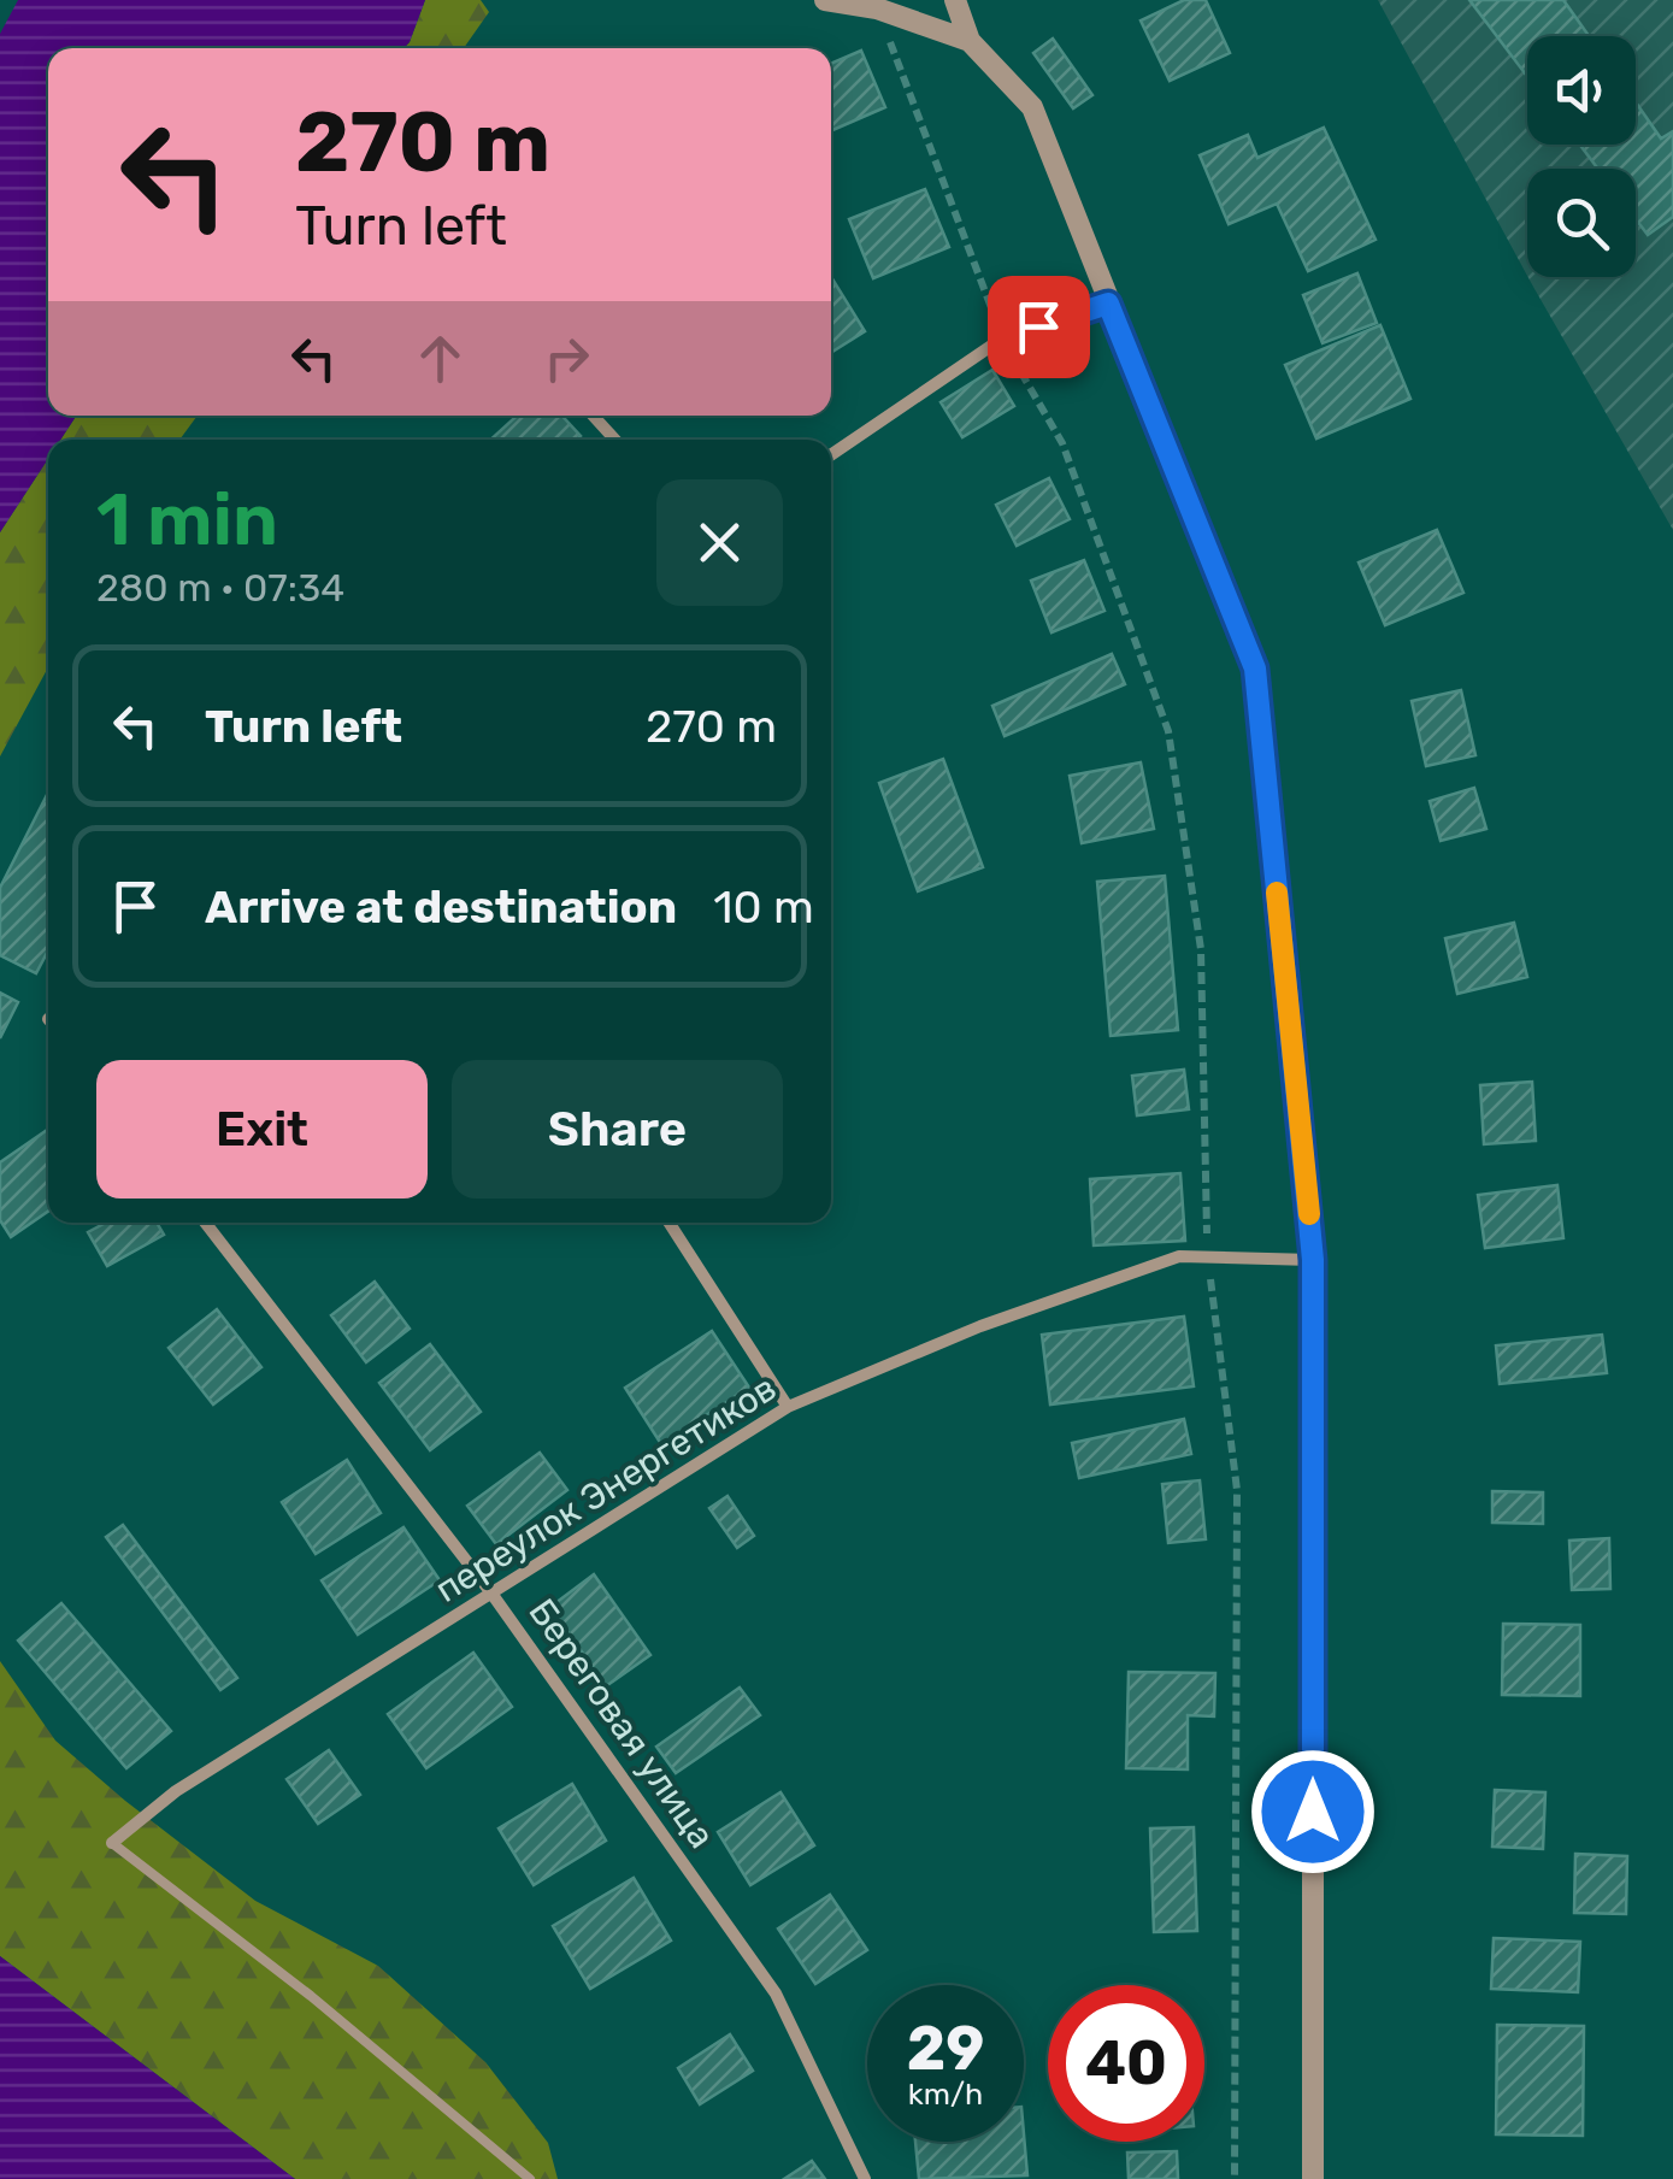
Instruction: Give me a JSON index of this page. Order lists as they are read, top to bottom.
{
  "streets": {
    "street": ["переулок Энергетиков", "Береговая улица"]
  },
  "crossings": [
    ["переулок Энергетиков", "Береговая улица"]
  ],
  "page": {
    "turn": ["270 m", "Turn left"],
    "heading": ["1 min", "280 m · 07:34"],
    "list": [
      {
        "name": "Turn left",
        "value": "270 m"
      },
      {
        "name": "Arrive at destination",
        "value": "10 m"
      }
    ],
    "buttons": ["Exit", "Share"],
    "speed": "29 km/h",
    "limit": "40"
  }
}
